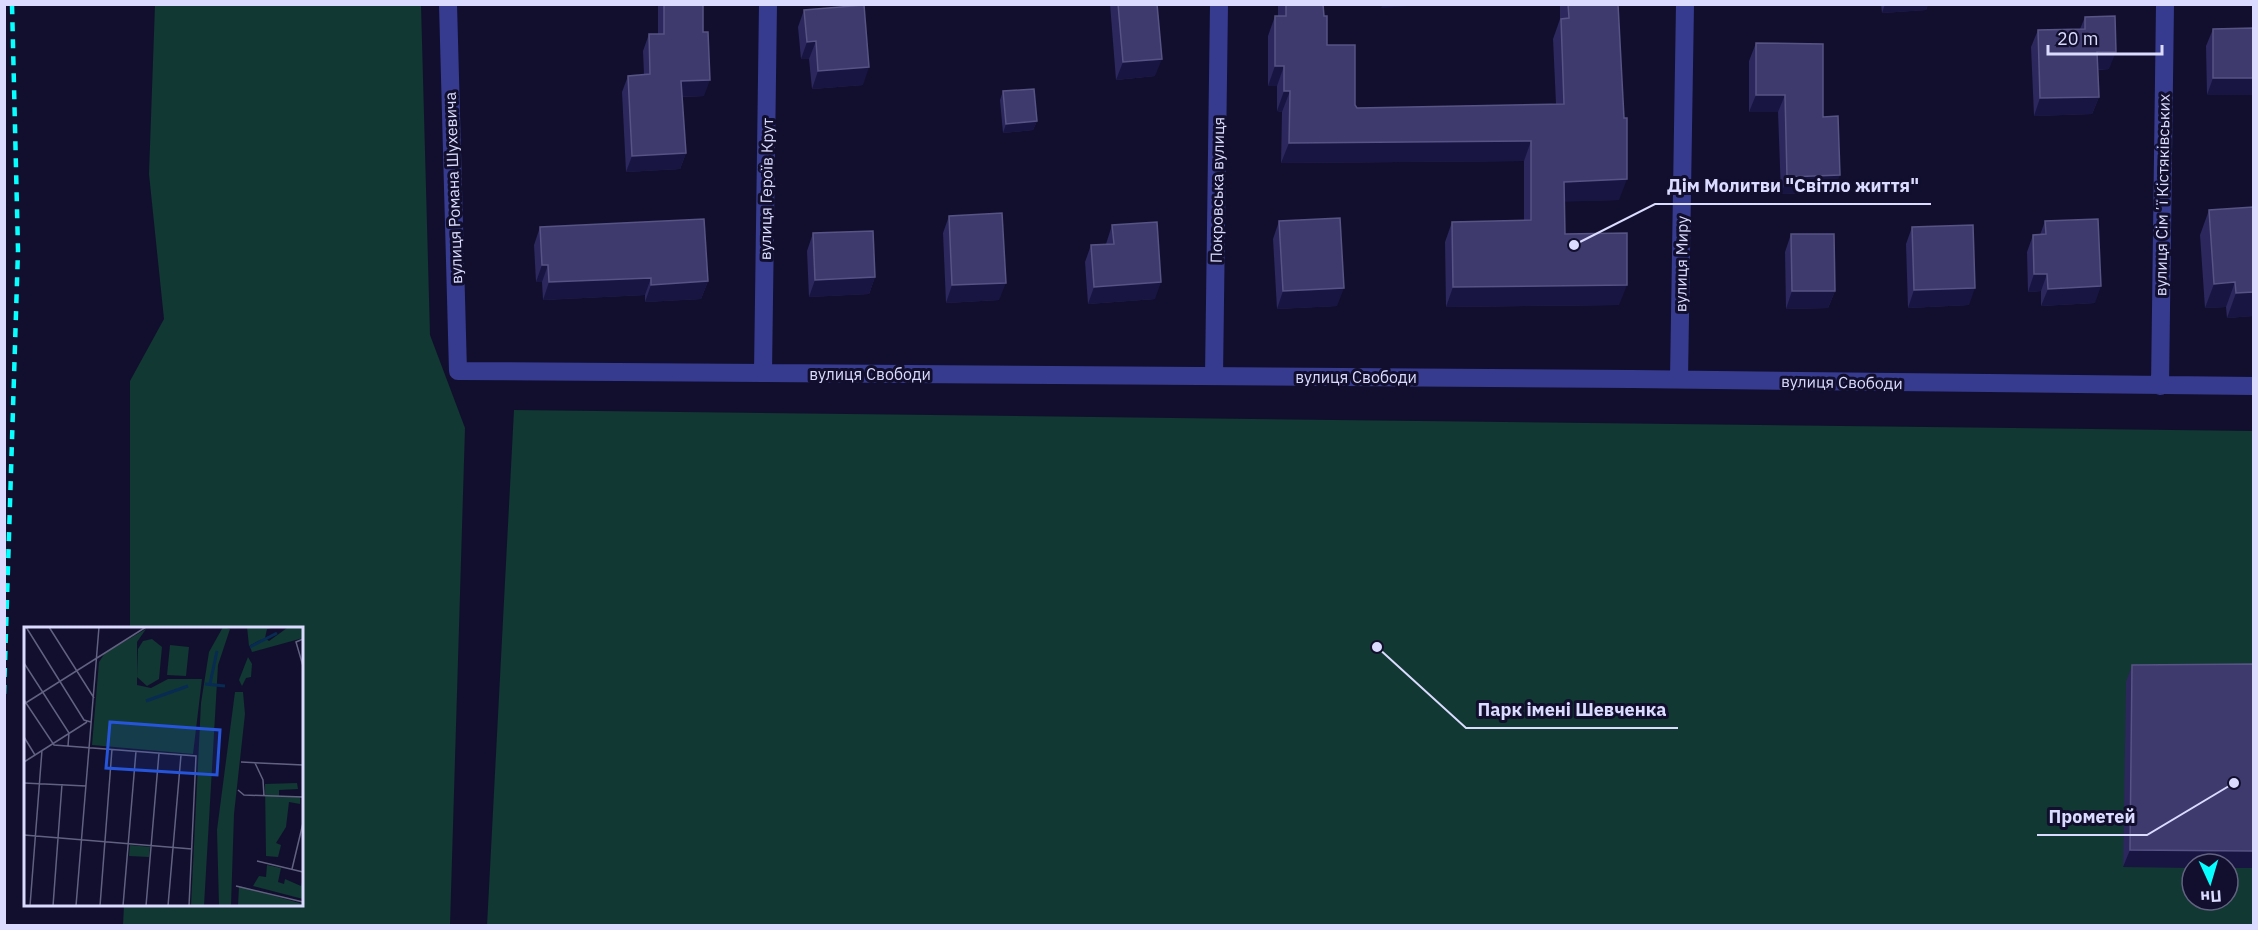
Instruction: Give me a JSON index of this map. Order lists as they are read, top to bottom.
{
  "streets": {
    "street": [
      "вулиця Романа Шухевича",
      "вулиця Героїв Крут",
      "Покровська вулиця",
      "вулиця Сімʼї Кістяківських",
      "вулиця Миру",
      "вулиця Свободи"
    ]
  },
  "crossings": [
    ["вулиця Романа Шухевича", "вулиця Свободи"],
    ["вулиця Героїв Крут", "вулиця Свободи"],
    ["Покровська вулиця", "вулиця Свободи"],
    ["вулиця Сімʼї Кістяківських", "вулиця Свободи"],
    ["вулиця Миру", "вулиця Свободи"]
  ],
  "places": ["Дім Молитви \"Світло життя\"", "Парк імені Шевченка", "Прометей"],
  "scale_bar": "20 m",
  "north": "bottom"
}
